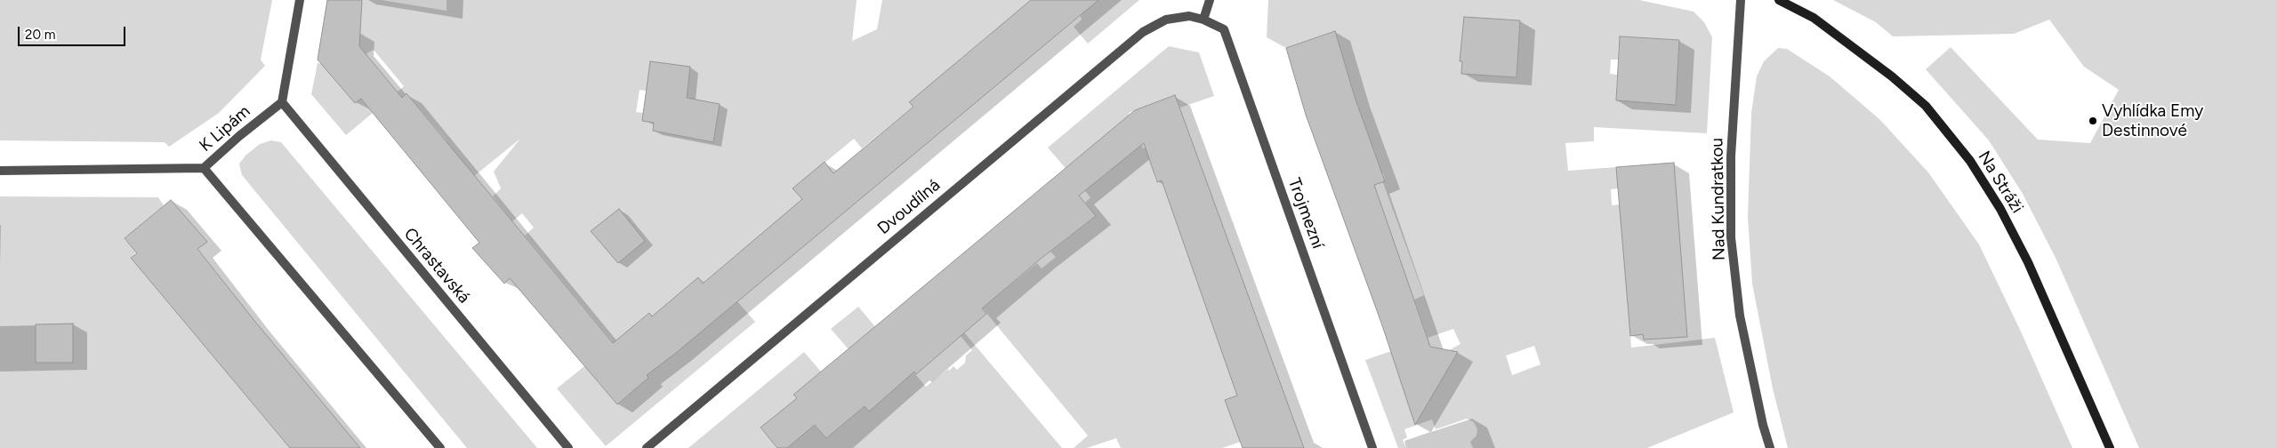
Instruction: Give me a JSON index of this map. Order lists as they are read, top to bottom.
{
  "streets": {
    "street": [
      "K Lipám",
      "Na Stráži",
      "Nad Kundratkou",
      "Dvoudílná",
      "Trojmezní",
      "Chrastavská"
    ]
  },
  "crossings": [
    ["K Lipám", "Chrastavská"],
    ["Dvoudílná", "Trojmezní"]
  ],
  "places": ["Vyhlídka Emy Destinnové"],
  "scale_bar": "20 m"
}
